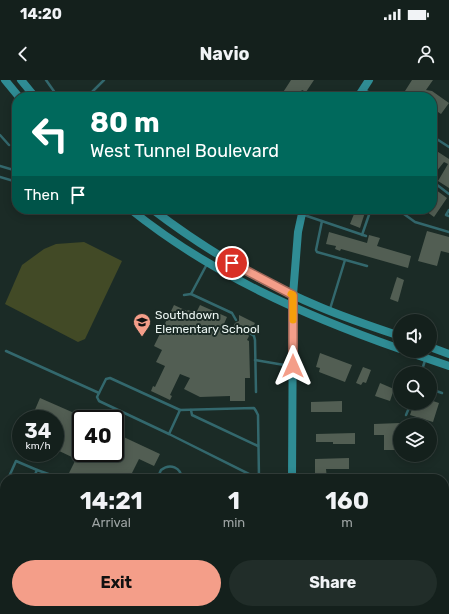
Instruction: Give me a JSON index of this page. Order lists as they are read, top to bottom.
{
  "places": {
    "school or university": ["Southdown Elementary School"]
  },
  "page": {
    "status": "14:20",
    "header": "Navio",
    "turn": ["80 m", "West Tunnel Boulevard"],
    "then": "Then",
    "speed": "34 km/h",
    "limit": "40",
    "eta": [
      "14:21",
      "Arrival",
      "1",
      "min",
      "160",
      "m"
    ],
    "buttons": ["Exit", "Share"]
  }
}
